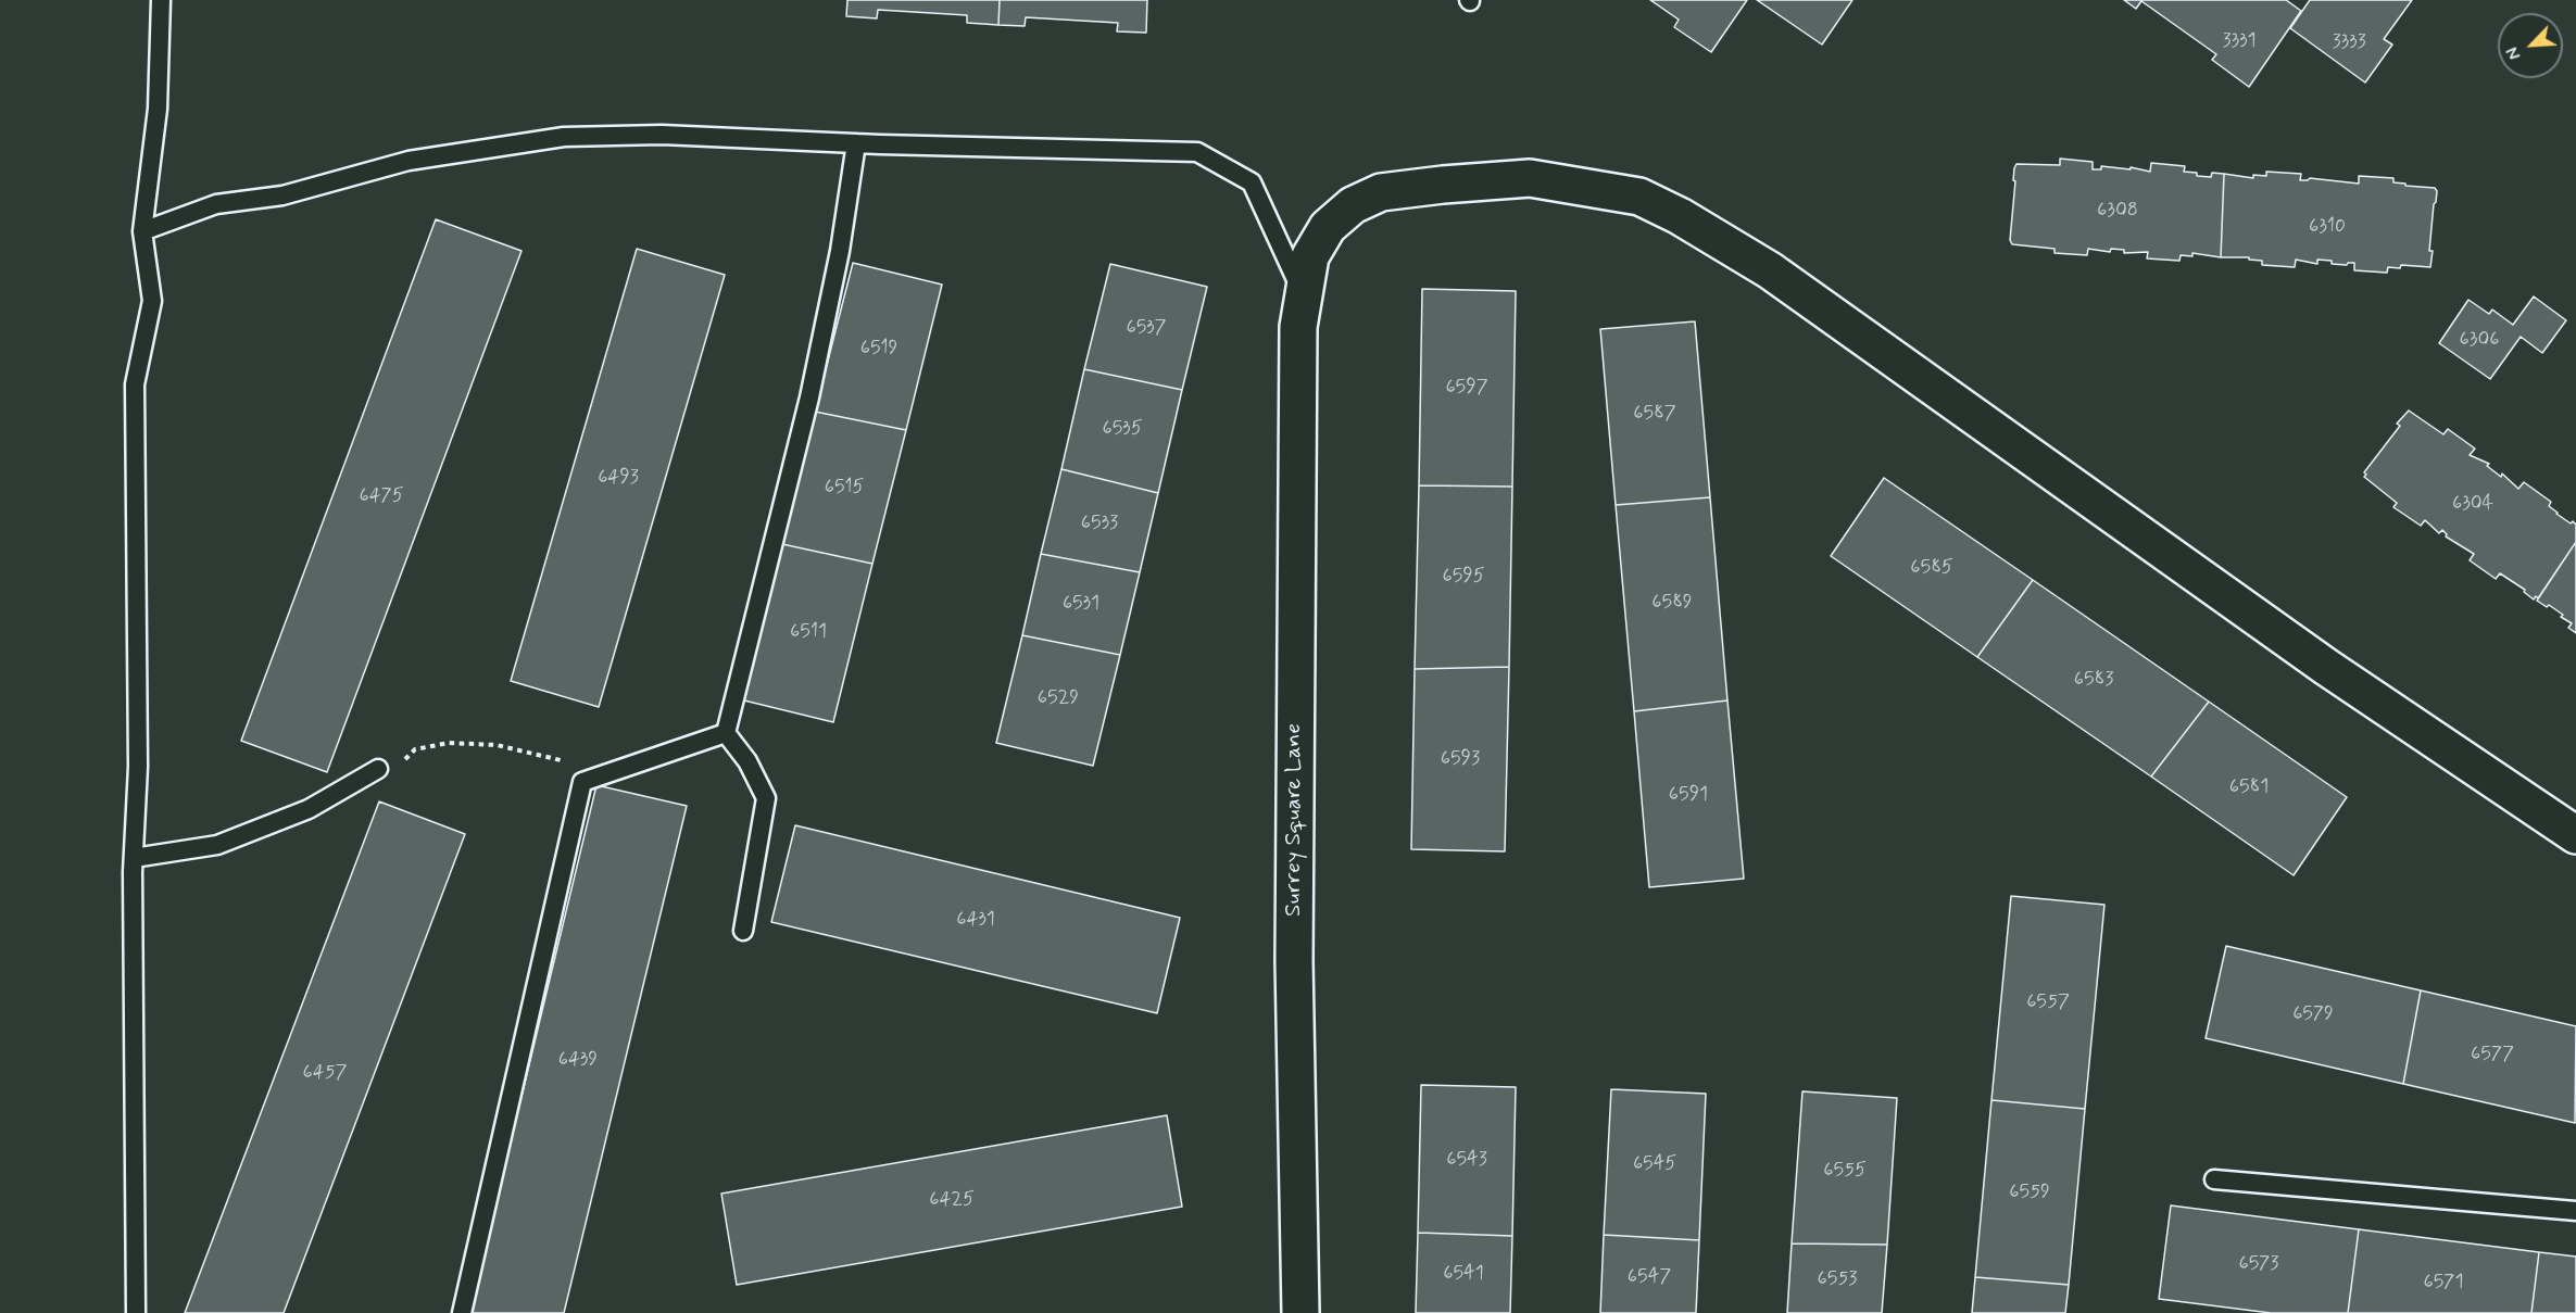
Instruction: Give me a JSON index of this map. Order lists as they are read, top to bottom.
{
  "streets": {
    "street": ["Surrey Square Lane"]
  },
  "house_numbers": [
    "3331",
    "3333",
    "6308",
    "6310",
    "6537",
    "6306",
    "6519",
    "6597",
    "6587",
    "6535",
    "6493",
    "6515",
    "6475",
    "6304",
    "6533",
    "6585",
    "6595",
    "6589",
    "6531",
    "6511",
    "6583",
    "6529",
    "6593",
    "6581",
    "6591",
    "6431",
    "6557",
    "6579",
    "6577",
    "6439",
    "6457",
    "6543",
    "6545",
    "6555",
    "6559",
    "6425",
    "6573",
    "6541",
    "6547",
    "6553",
    "6571"
  ],
  "north": "bottom left"
}
